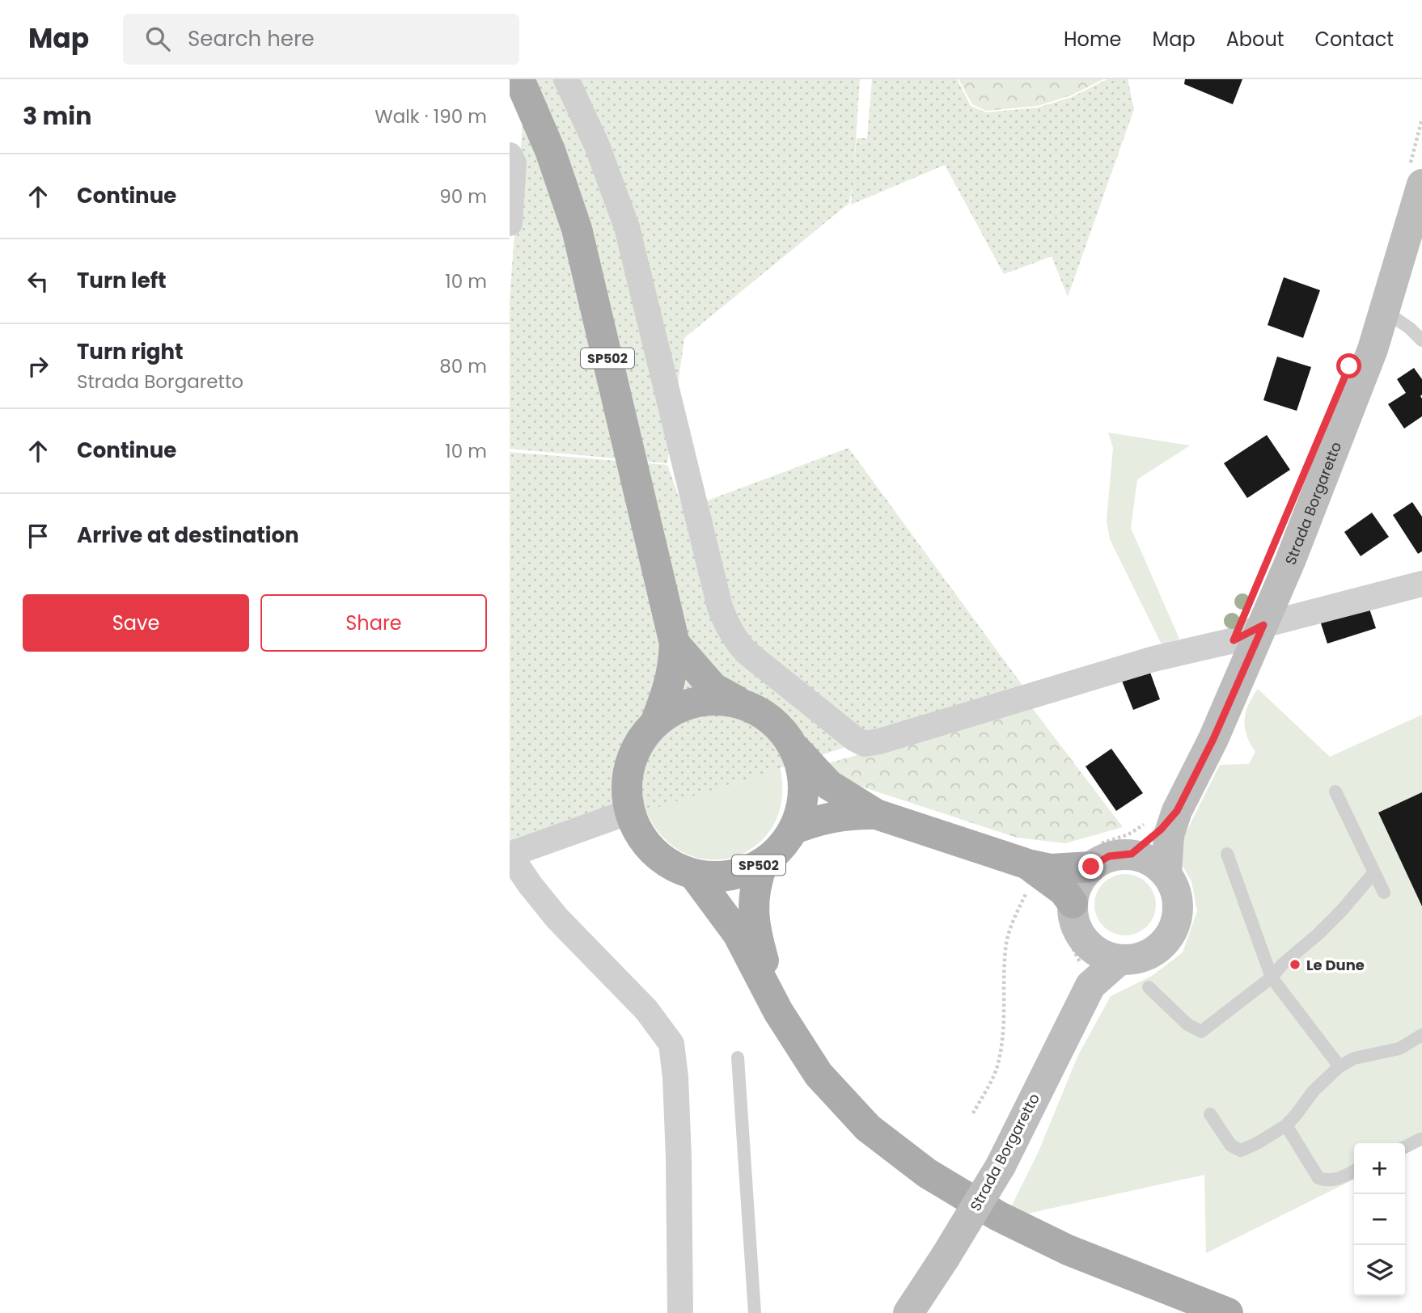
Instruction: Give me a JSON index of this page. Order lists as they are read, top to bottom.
{
  "streets": {
    "main road": ["SP502"],
    "street": ["Strada Borgaretto"]
  },
  "places": ["Le Dune"],
  "page": {
    "header": "Map",
    "search": "Search here",
    "nav": [
      "Home",
      "Map",
      "About",
      "Contact"
    ],
    "heading": ["3 min", "Walk · 190 m"],
    "list": [
      ["Continue", "90 m"],
      ["Turn left", "10 m"],
      ["Turn right", "Strada Borgaretto", "80 m"],
      ["Continue", "10 m"],
      "Arrive at destination"
    ],
    "buttons": ["Save", "Share"],
    "map_buttons": ["+", "−"]
  }
}
